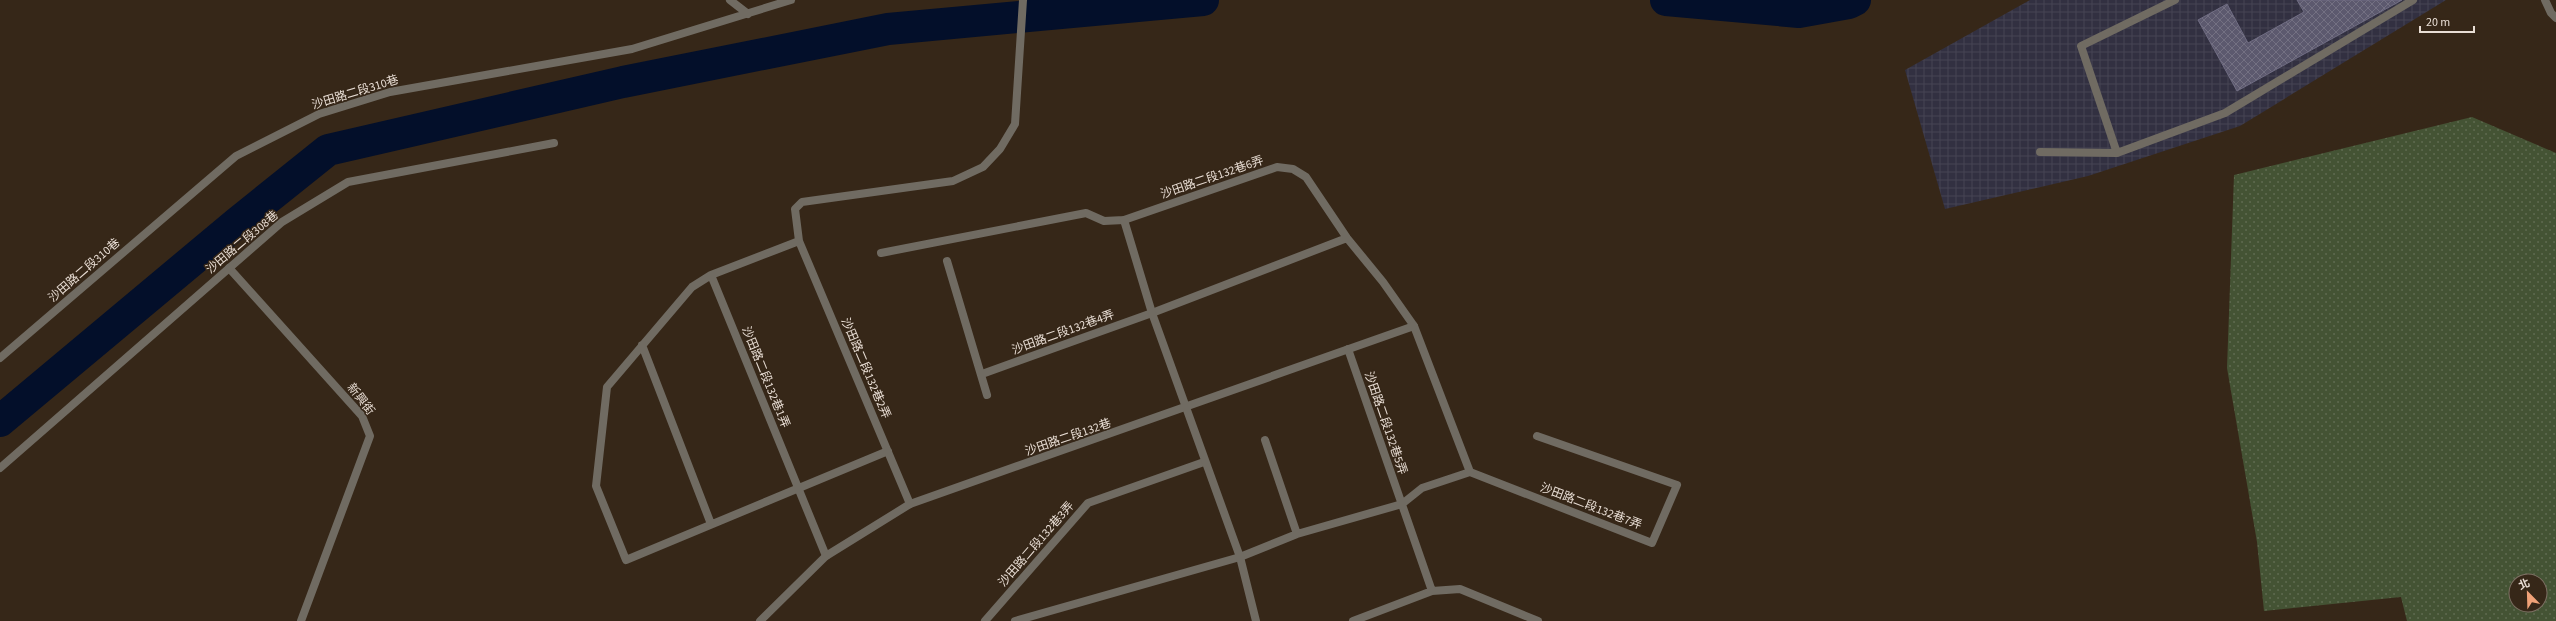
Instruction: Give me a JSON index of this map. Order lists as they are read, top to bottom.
{
  "streets": {
    "street": [
      "沙田路二段310巷",
      "沙田路二段132巷6弄",
      "沙田路二段308巷",
      "沙田路二段132巷4弄",
      "沙田路二段132巷2弄",
      "沙田路二段132巷1弄",
      "新興街",
      "沙田路二段132巷5弄",
      "沙田路二段132巷",
      "沙田路二段132巷7弄",
      "沙田路二段132巷3弄"
    ]
  },
  "crossings": [
    ["沙田路二段132巷6弄", "沙田路二段132巷"],
    ["沙田路二段308巷", "新興街"],
    ["沙田路二段132巷2弄", "沙田路二段132巷"],
    ["沙田路二段132巷1弄", "沙田路二段132巷"],
    ["沙田路二段132巷5弄", "沙田路二段132巷"]
  ],
  "scale_bar": "20 m",
  "north": "top left"
}
